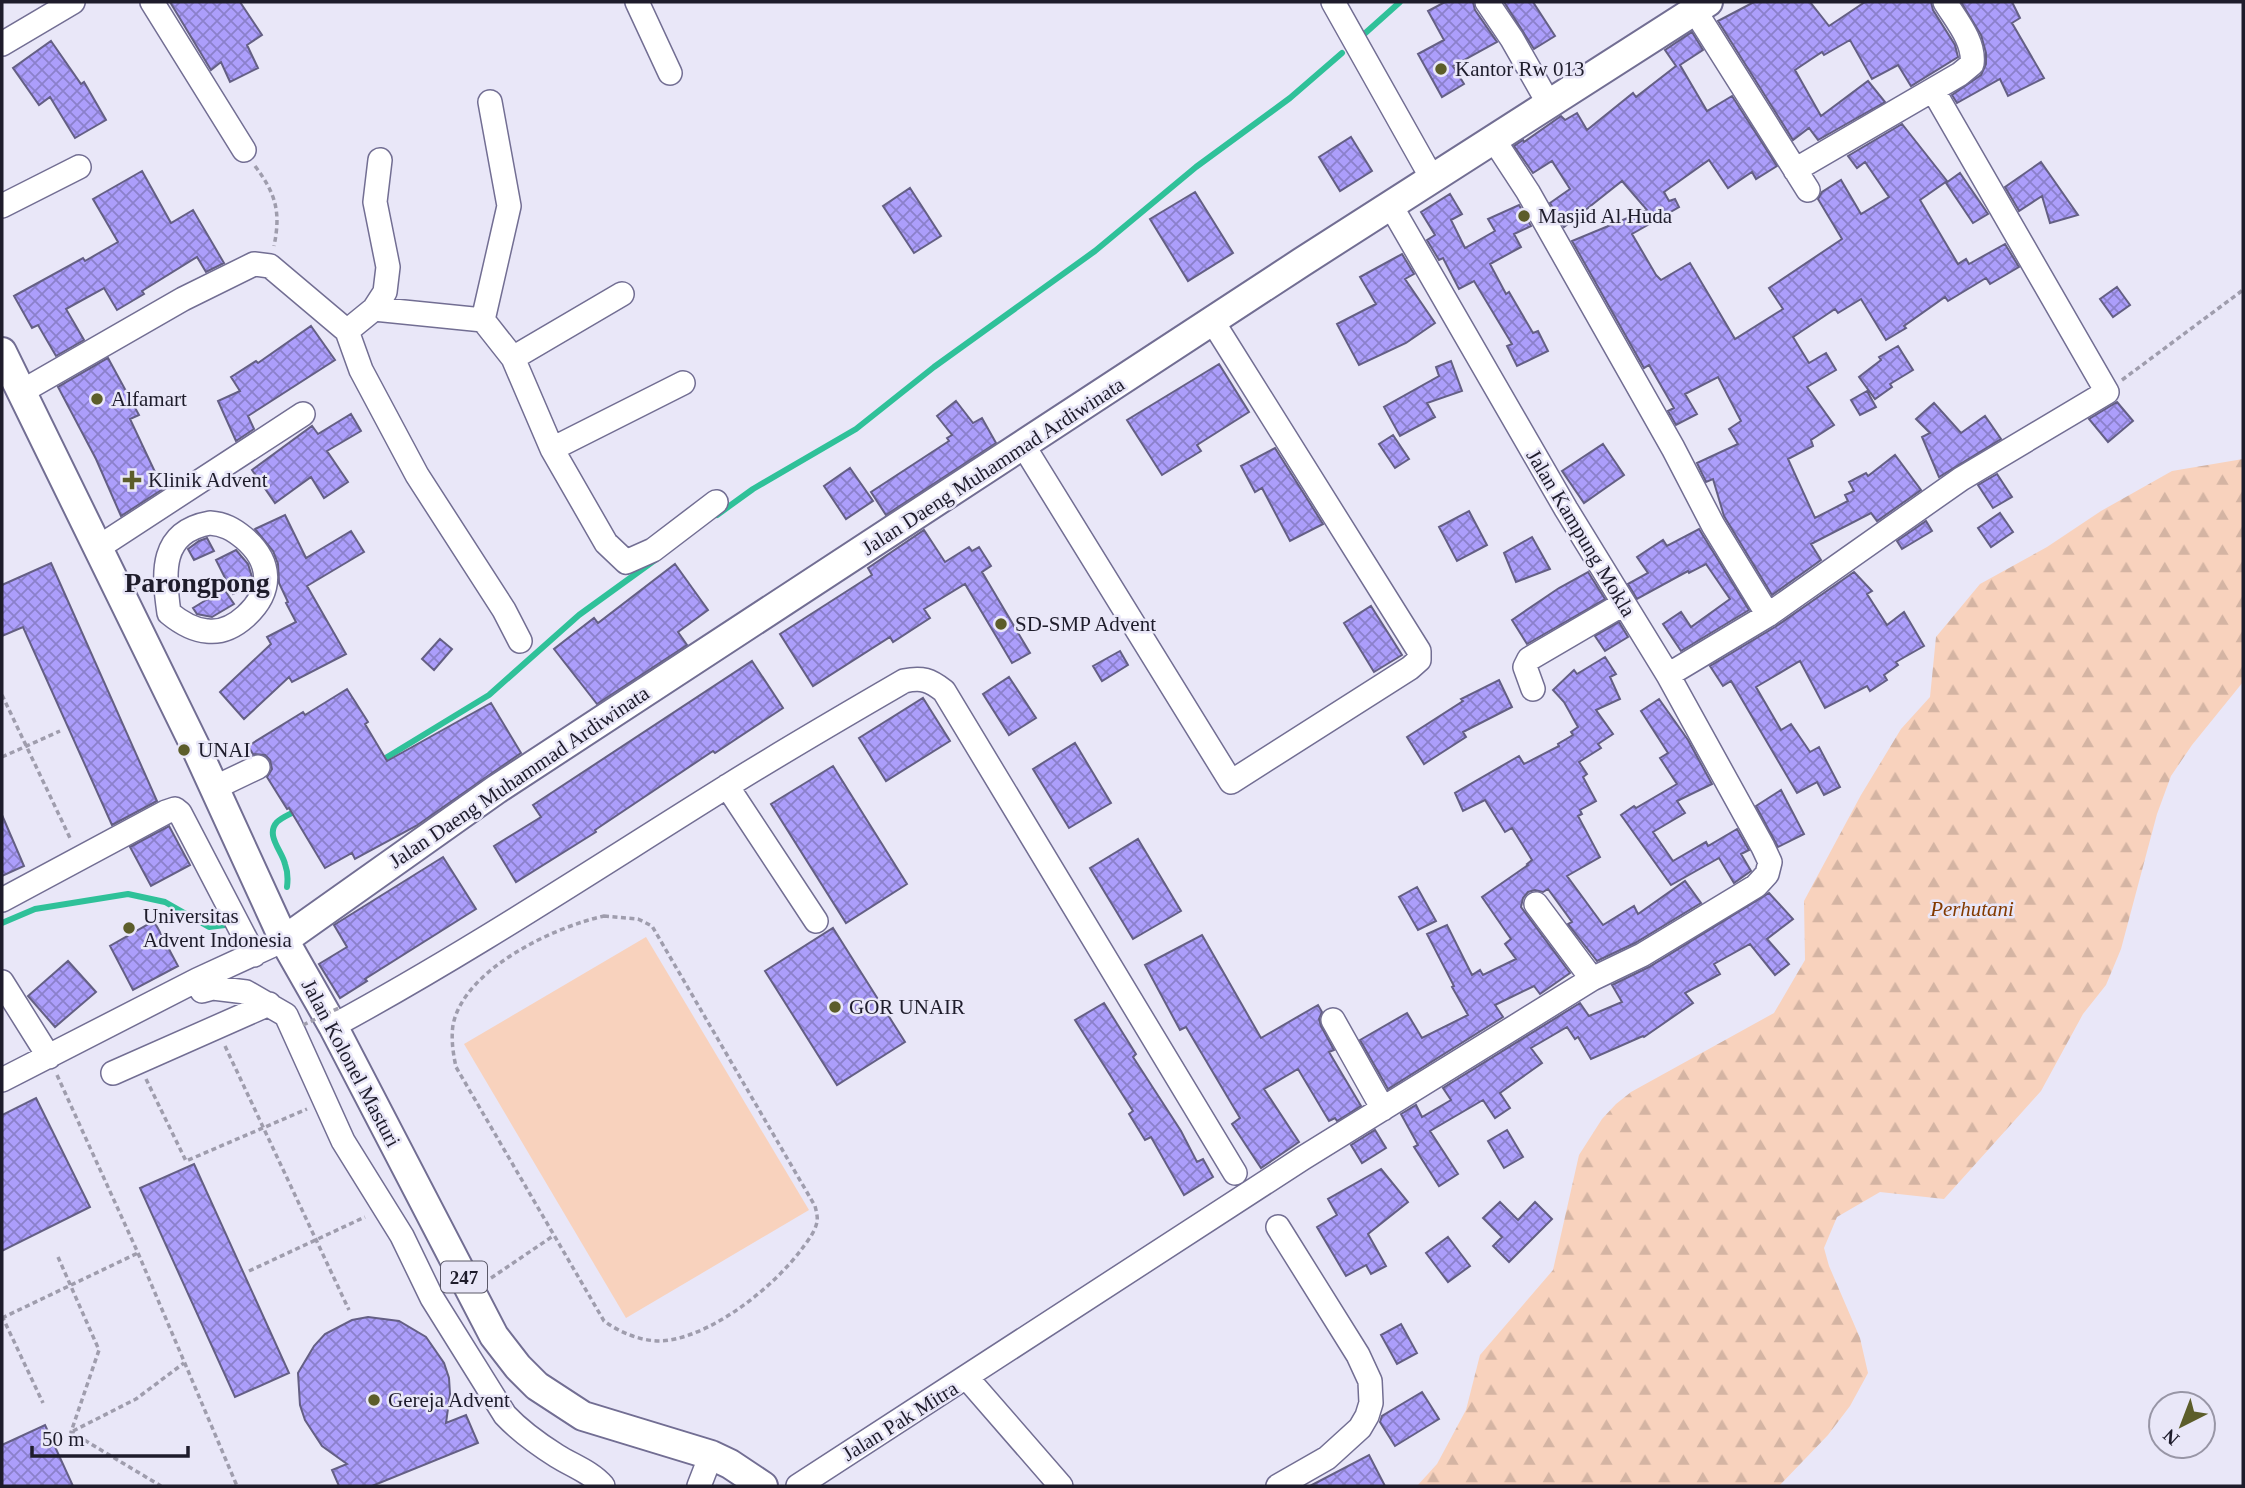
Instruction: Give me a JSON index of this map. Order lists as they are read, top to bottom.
{
  "streets": {
    "main road": ["Jalan Daeng Muhammad Ardiwinata", "Jalan Kolonel Masturi", "247"],
    "street": ["Jalan Kampung Mokla", "Jalan Pak Mitra"]
  },
  "crossings": [
    ["Jalan Daeng Muhammad Ardiwinata", "Jalan Kampung Mokla"],
    ["Jalan Daeng Muhammad Ardiwinata", "Jalan Kolonel Masturi"],
    ["Jalan Kampung Mokla", "Jalan Pak Mitra"]
  ],
  "districts": ["Parongpong"],
  "parks": ["Perhutani"],
  "places": {
    "other": [
      "Kantor Rw 013",
      "Masjid Al Huda",
      "Alfamart",
      "SD-SMP Advent",
      "UNAI",
      "Universitas Advent Indonesia",
      "GOR UNAIR",
      "Gereja Advent"
    ],
    "health": ["Klinik Advent"]
  },
  "scale_bar": "50 m",
  "north": "bottom left"
}
